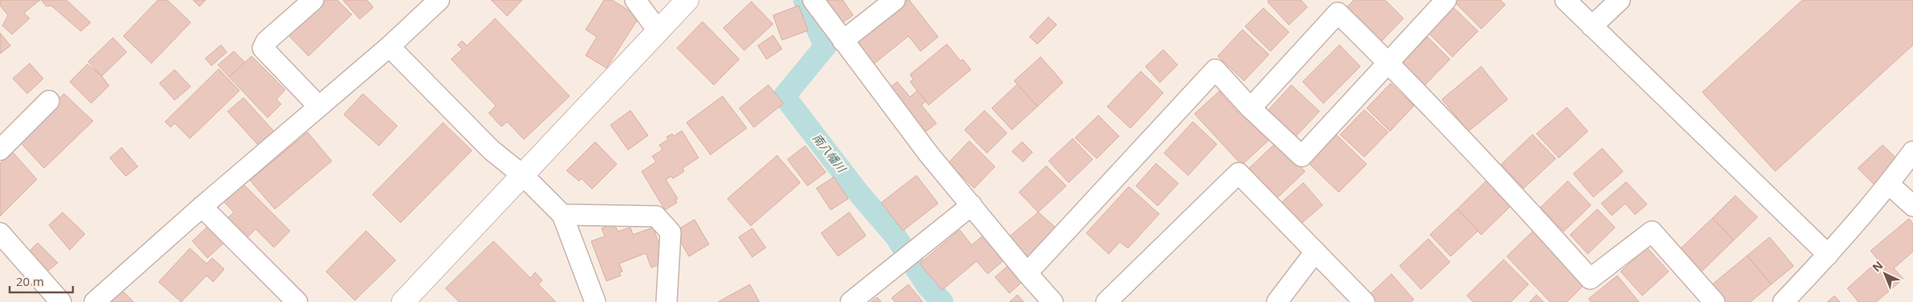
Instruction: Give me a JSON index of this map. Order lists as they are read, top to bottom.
{
  "water": ["南八幡川"],
  "scale_bar": "20 m",
  "north": "top left"
}
